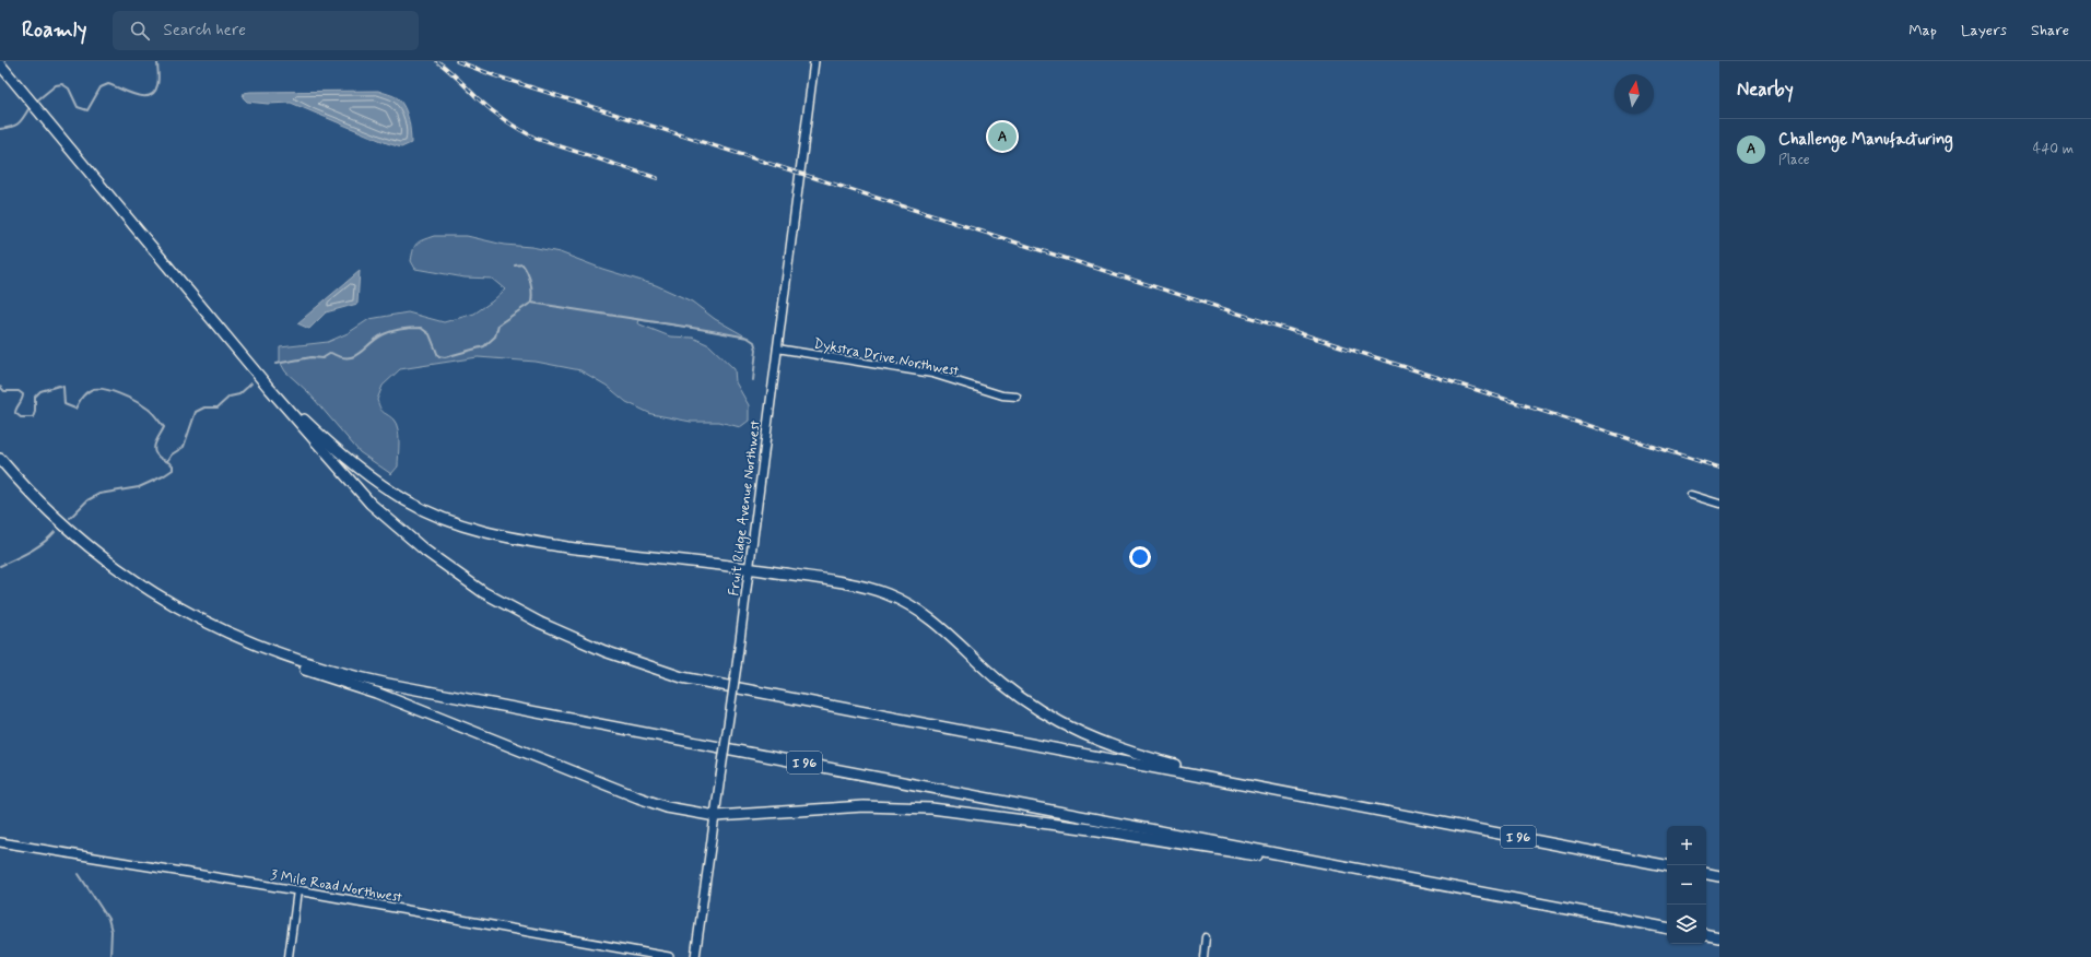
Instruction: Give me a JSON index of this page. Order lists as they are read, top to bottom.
{
  "streets": {
    "highway": ["I 96"],
    "main road": ["Fruit Ridge Avenue Northwest", "3 Mile Road Northwest"],
    "street": ["Dykstra Drive Northwest"]
  },
  "crossings": [
    ["Dykstra Drive Northwest", "Fruit Ridge Avenue Northwest"]
  ],
  "north": "top",
  "page": {
    "header": "Roamly",
    "search": "Search here",
    "nav": ["Map", "Layers", "Share"],
    "heading": "Nearby",
    "list": [
      {
        "mark": "A",
        "name": "Challenge Manufacturing",
        "note": "Place",
        "value": "440 m"
      }
    ],
    "pins": "A",
    "map_buttons": ["+", "−"]
  }
}
